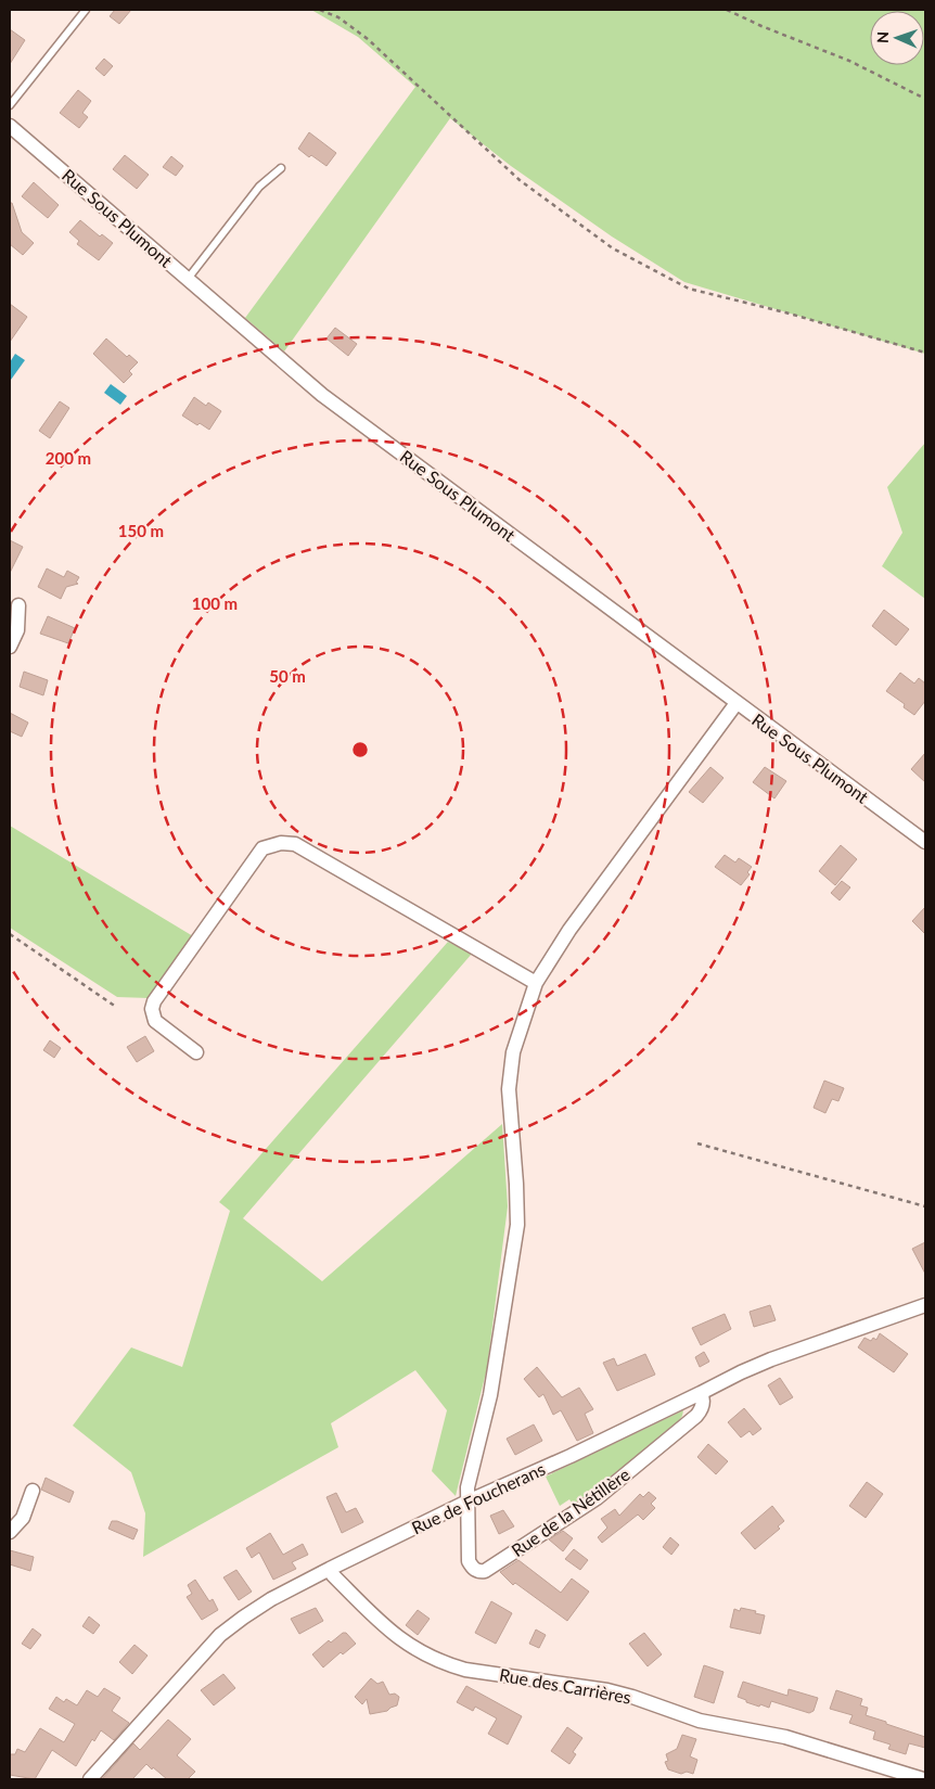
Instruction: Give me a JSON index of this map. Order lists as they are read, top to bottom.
{
  "streets": {
    "street": [
      "Rue Sous Plumont",
      "Rue de Foucherans",
      "Rue de la Nétillère",
      "Rue des Carrières"
    ]
  },
  "crossings": [
    ["Rue Sous Plumont", "Rue de la Nétillère"],
    ["Rue de Foucherans", "Rue de la Nétillère"],
    ["Rue de Foucherans", "Rue des Carrières"]
  ],
  "north": "left",
  "rings": [
    "200 m",
    "150 m",
    "100 m",
    "50 m"
  ]
}
